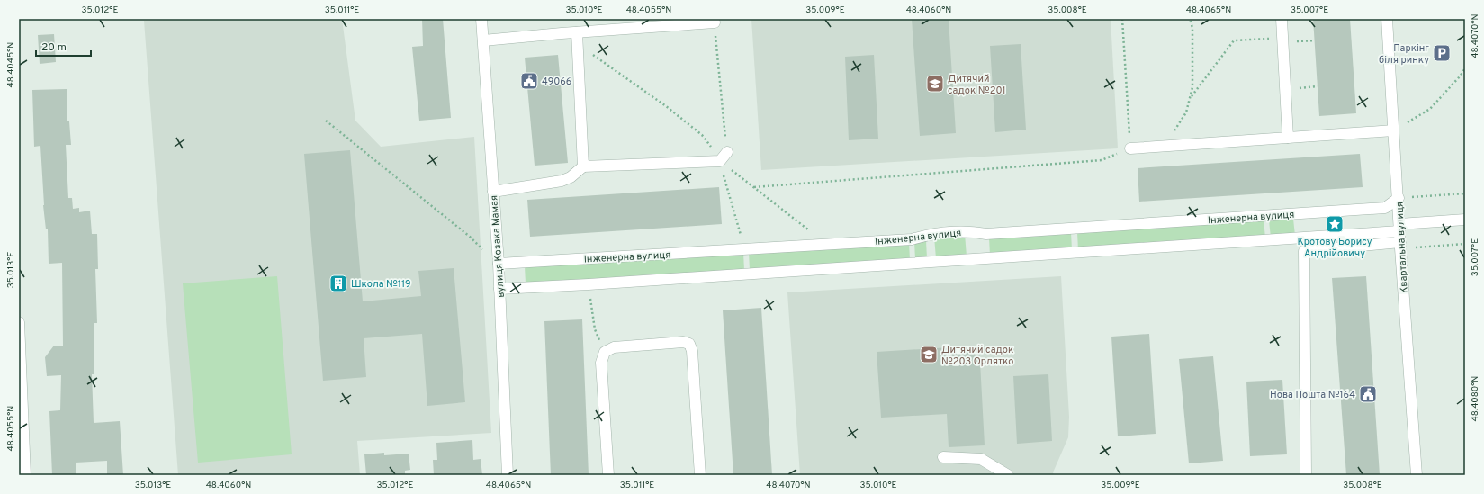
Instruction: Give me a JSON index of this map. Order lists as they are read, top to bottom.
{
  "streets": {
    "street": ["Інженерна вулиця", "вулиця Козака Мамая", "Квартальна вулиця"]
  },
  "crossings": [
    ["Інженерна вулиця", "вулиця Козака Мамая"],
    ["Інженерна вулиця", "Квартальна вулиця"]
  ],
  "places": {
    "parking": ["Паркінг біля ринку"],
    "public building": ["49066", "Нова Пошта №164"],
    "school or university": ["Дитячий садок №201", "Дитячий садок №203 Орлятко"],
    "place": ["Кротову Борису Андрійовичу"],
    "building": ["Школа №119"]
  },
  "scale_bar": "20 m",
  "coordinates": [
    "35.012°E",
    "35.011°E",
    "35.010°E",
    "48.4055°N",
    "35.009°E",
    "48.4060°N",
    "35.008°E",
    "48.4065°N",
    "35.007°E",
    "48.4070°N",
    "48.4045°N",
    "35.013°E",
    "48.4080°N"
  ]
}
